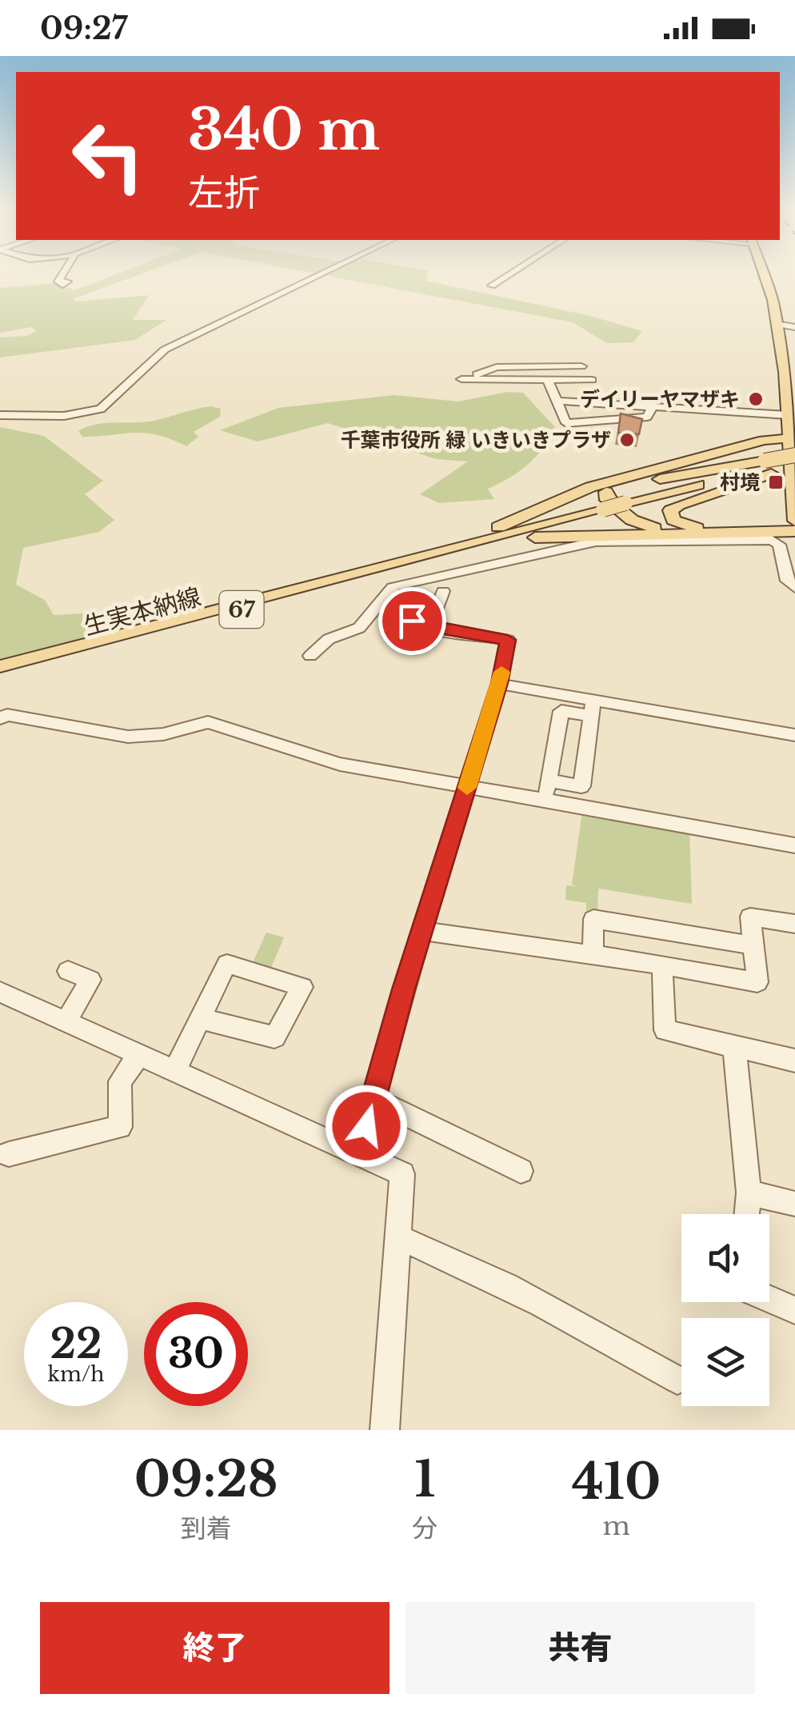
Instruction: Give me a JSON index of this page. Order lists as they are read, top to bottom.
{
  "streets": {
    "main road": ["67", "生実本納線"]
  },
  "crossings": [
    ["67", "生実本納線"]
  ],
  "places": {
    "other": ["デイリーヤマザキ", "千葉市役所 緑 いきいきプラザ"],
    "transit": ["村境"]
  },
  "page": {
    "status": "09:27",
    "turn": ["340 m", "左折"],
    "speed": "22 km/h",
    "limit": "30",
    "eta": [
      "09:28",
      "到着",
      "1",
      "分",
      "410",
      "m"
    ],
    "buttons": ["終了", "共有"]
  }
}
